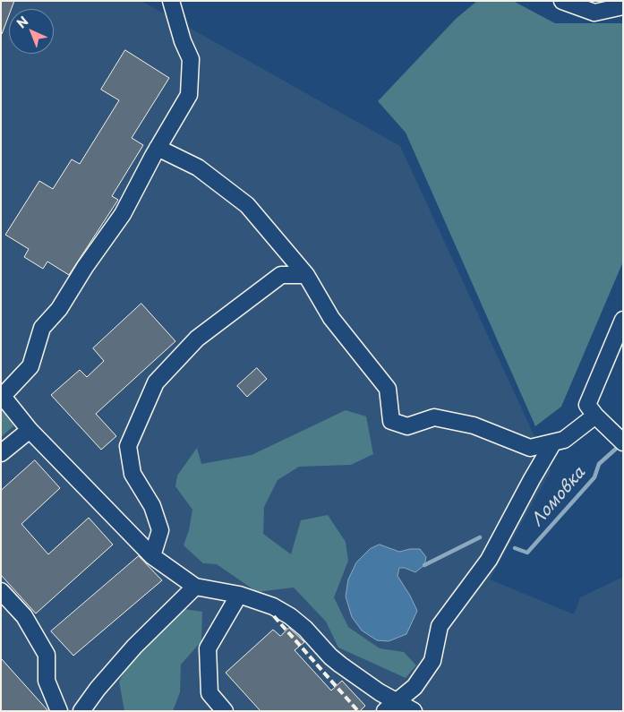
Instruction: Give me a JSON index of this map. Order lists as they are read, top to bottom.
{
  "water": ["Ломовка"],
  "north": "top left"
}
